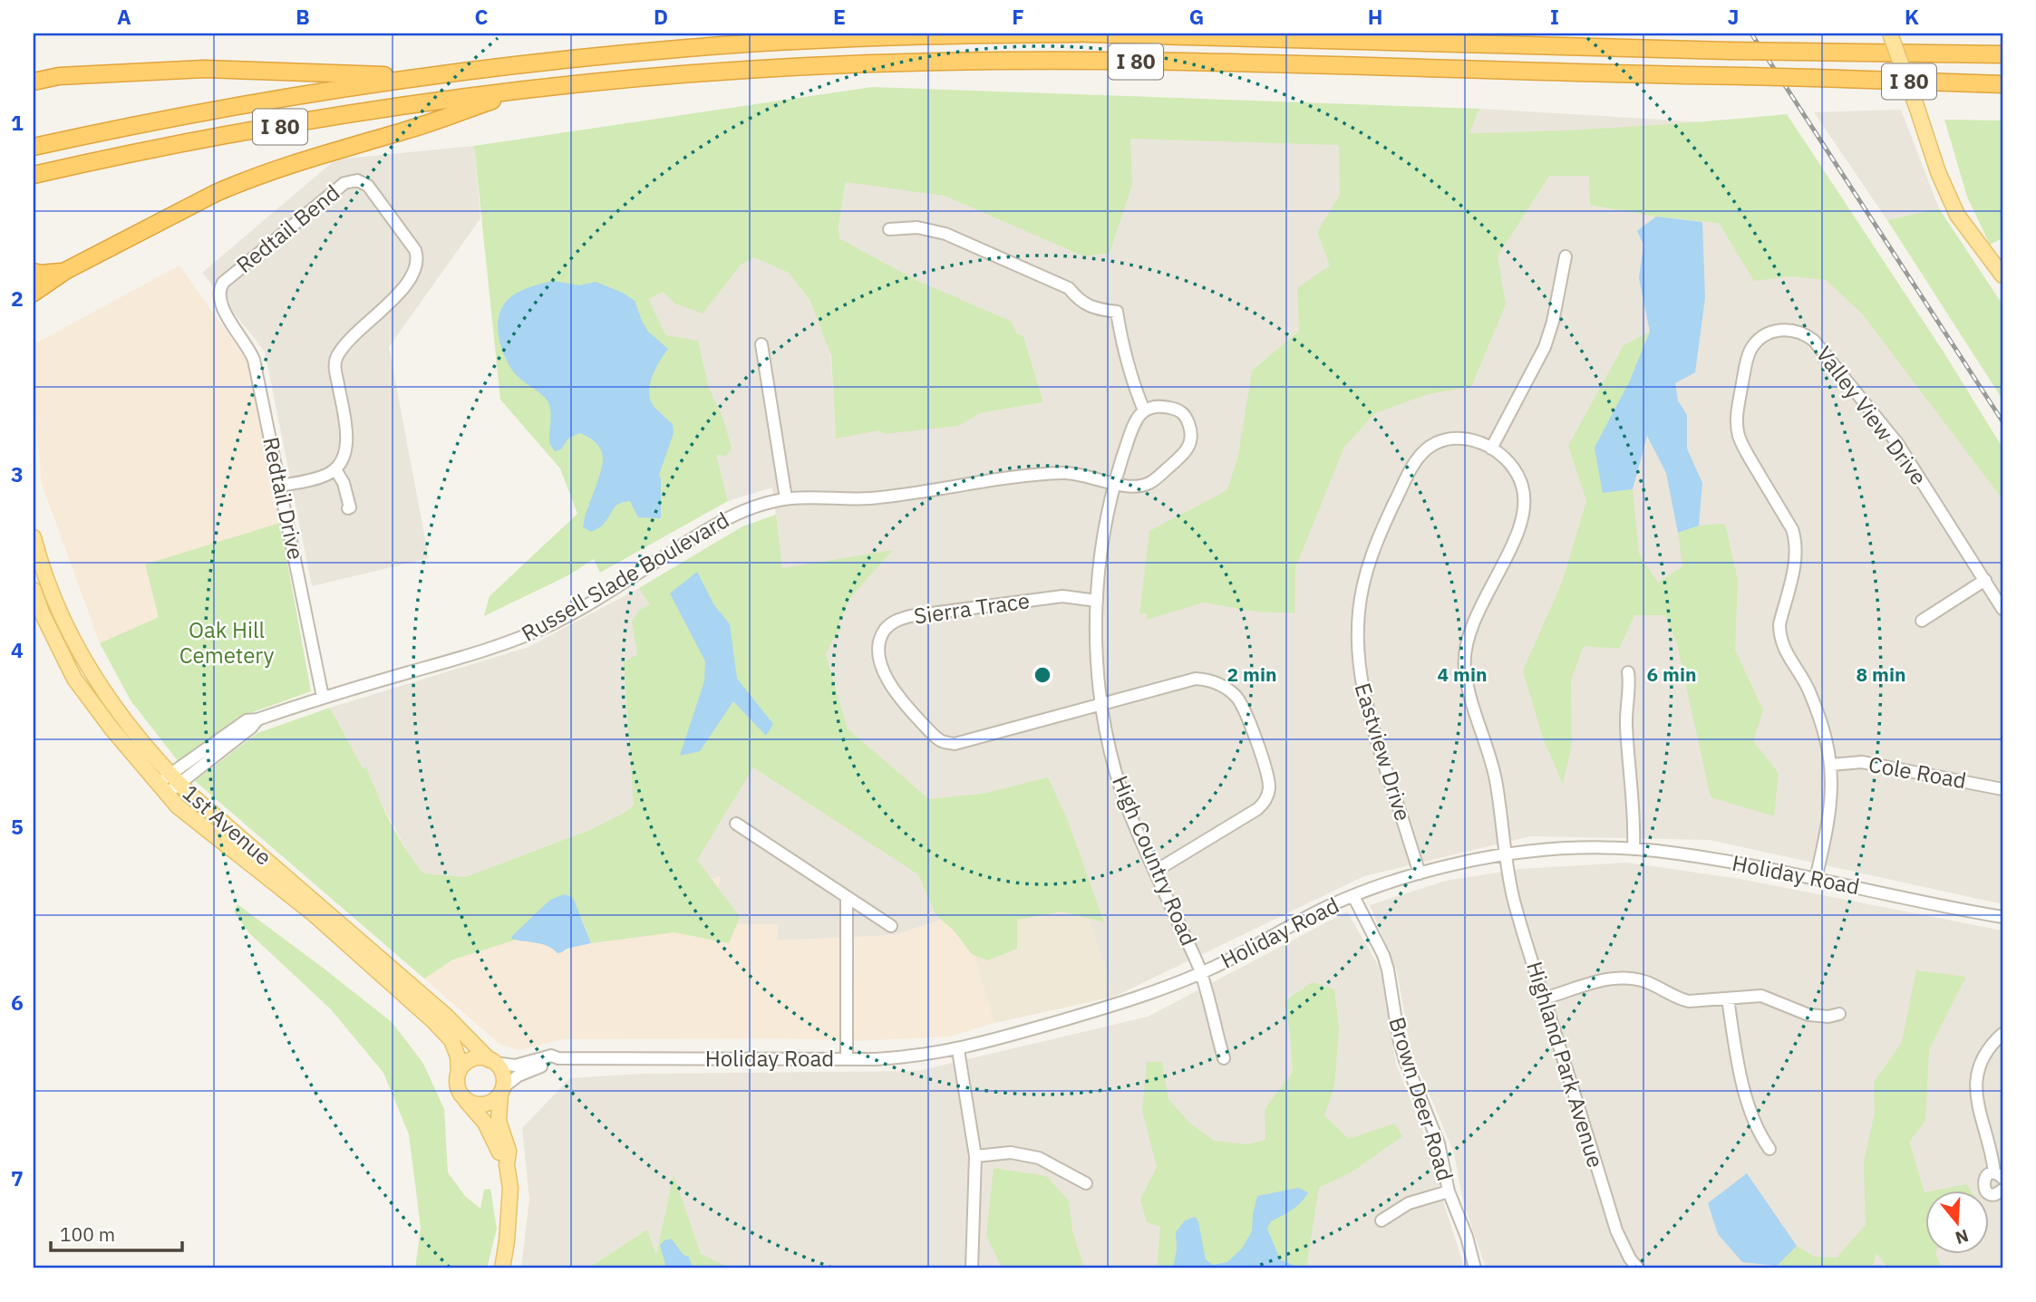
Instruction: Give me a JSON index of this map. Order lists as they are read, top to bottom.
{
  "streets": {
    "highway": ["I 80"],
    "main road": ["1st Avenue"],
    "street": [
      "Redtail Bend",
      "Valley View Drive",
      "Redtail Drive",
      "Russell Slade Boulevard",
      "Sierra Trace",
      "Eastview Drive",
      "Cole Road",
      "High Country Road",
      "Holiday Road",
      "Highland Park Avenue",
      "Brown Deer Road"
    ]
  },
  "crossings": [
    ["Redtail Bend", "Redtail Drive"],
    ["Valley View Drive", "Cole Road"],
    ["Valley View Drive", "Holiday Road"],
    ["Redtail Drive", "Russell Slade Boulevard"],
    ["Russell Slade Boulevard", "1st Avenue"],
    ["Russell Slade Boulevard", "High Country Road"],
    ["Sierra Trace", "High Country Road"],
    ["Eastview Drive", "Holiday Road"],
    ["Eastview Drive", "Highland Park Avenue"],
    ["1st Avenue", "Holiday Road"],
    ["High Country Road", "Holiday Road"],
    ["Holiday Road", "Highland Park Avenue"],
    ["Holiday Road", "Brown Deer Road"]
  ],
  "parks": ["Oak Hill Cemetery"],
  "scale_bar": "100 m",
  "north": "bottom",
  "grid": {
    "columns": [
      "A",
      "B",
      "C",
      "D",
      "E",
      "F",
      "G",
      "H",
      "I",
      "J",
      "K"
    ],
    "rows": [
      "1",
      "2",
      "3",
      "4",
      "5",
      "6",
      "7"
    ]
  },
  "rings": [
    "2 min",
    "4 min",
    "6 min",
    "8 min"
  ]
}
